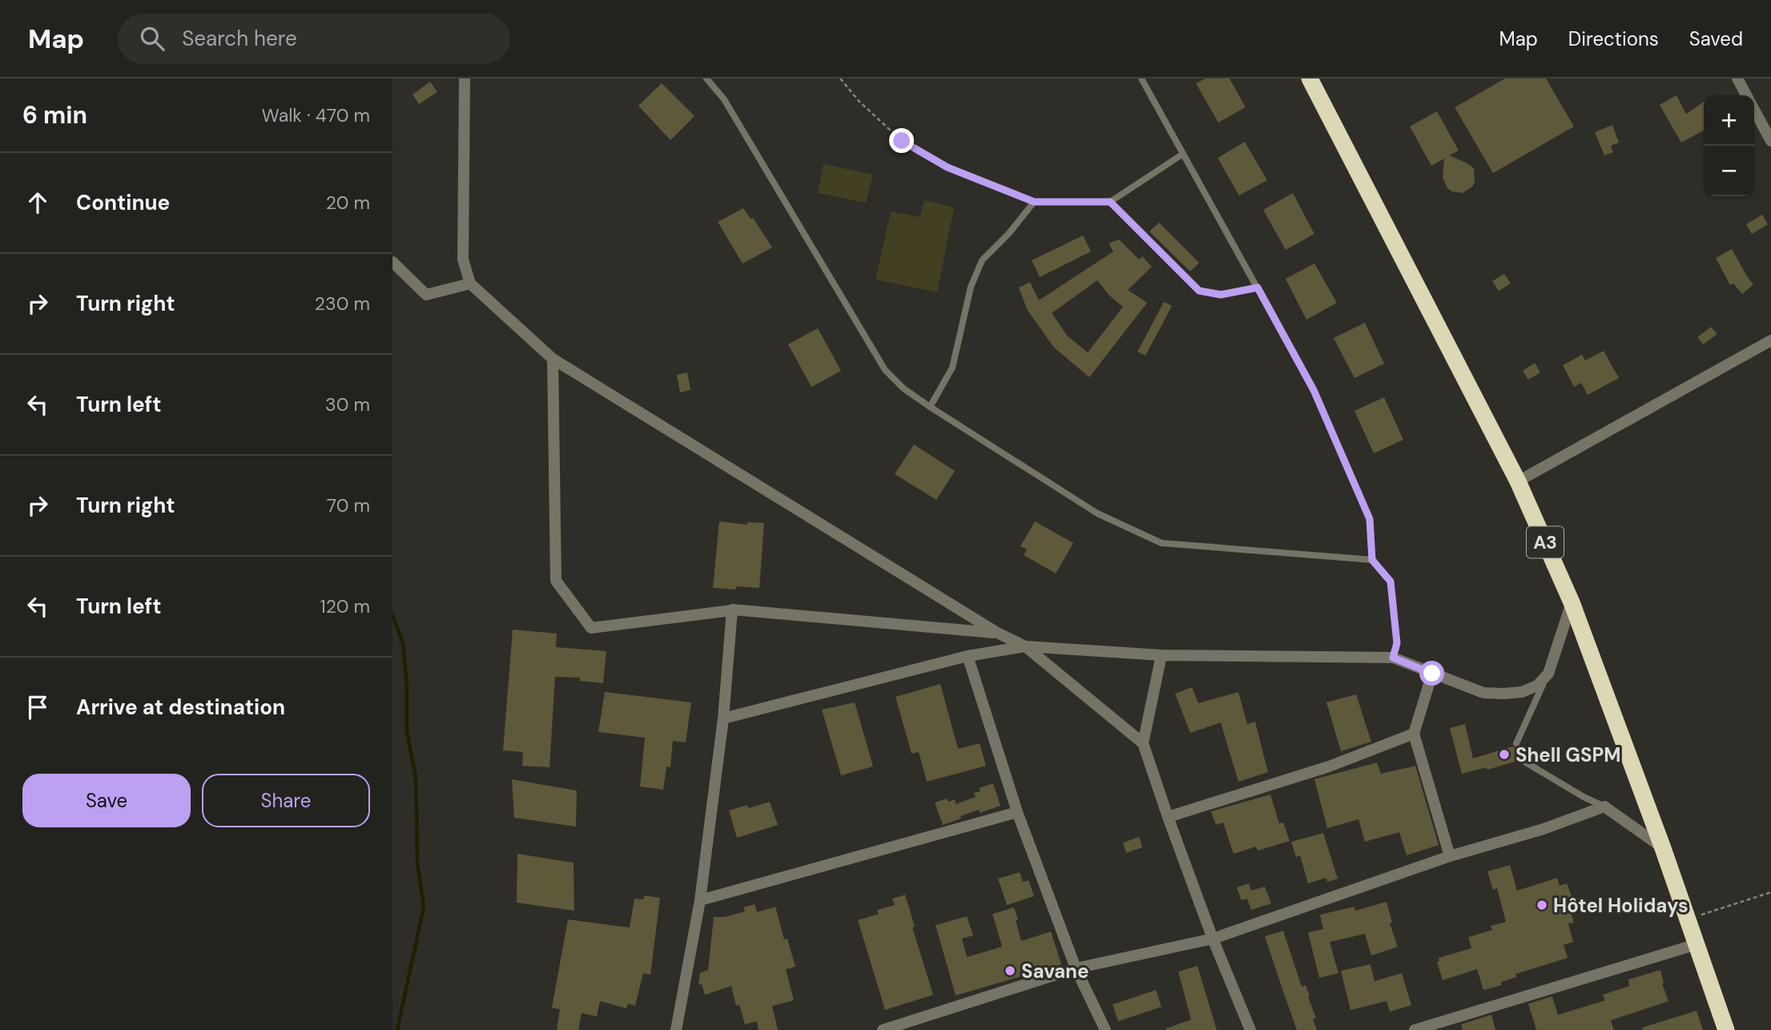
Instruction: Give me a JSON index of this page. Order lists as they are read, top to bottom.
{
  "streets": {
    "highway": ["A3"]
  },
  "places": ["Shell GSPM", "Hôtel Holidays", "Savane"],
  "page": {
    "header": "Map",
    "search": "Search here",
    "nav": ["Map", "Directions", "Saved"],
    "heading": ["6 min", "Walk · 470 m"],
    "map_buttons": ["+", "−"],
    "list": [
      ["Continue", "20 m"],
      ["Turn right", "230 m"],
      ["Turn left", "30 m"],
      ["Turn right", "70 m"],
      ["Turn left", "120 m"],
      "Arrive at destination"
    ],
    "buttons": ["Save", "Share"]
  }
}
